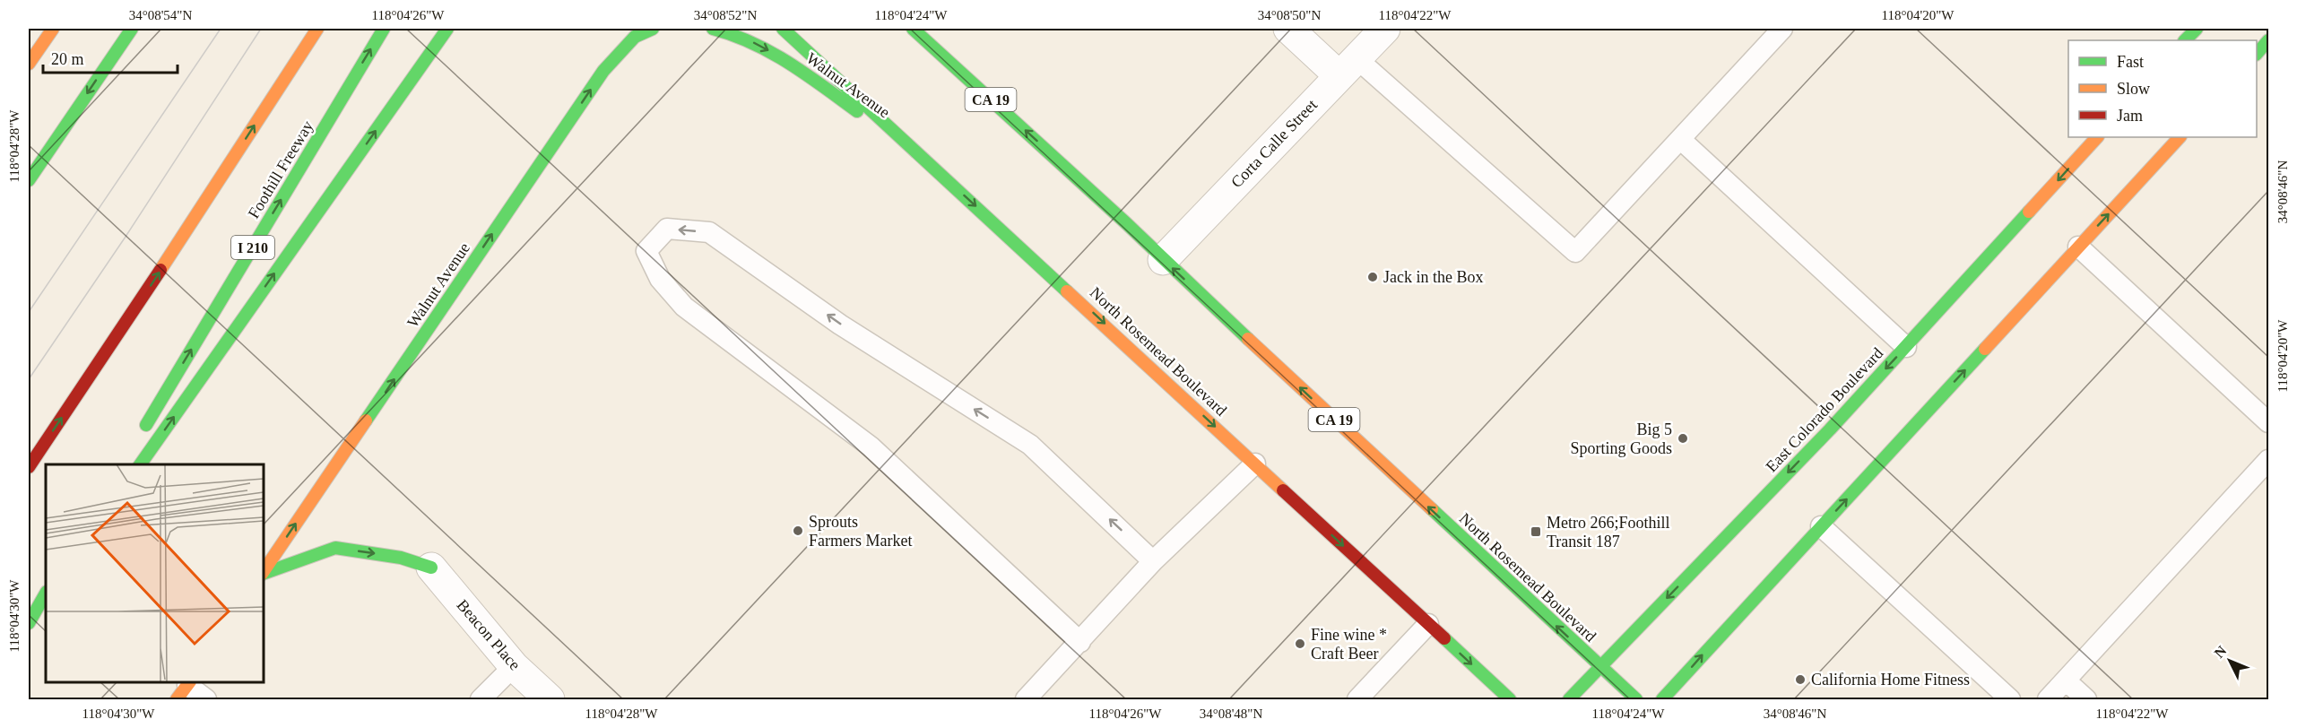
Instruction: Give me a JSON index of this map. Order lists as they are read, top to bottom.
{
  "streets": {
    "main road": [
      "Walnut Avenue",
      "CA 19",
      "Foothill Freeway",
      "I 210",
      "North Rosemead Boulevard",
      "East Colorado Boulevard"
    ],
    "street": ["Corta Calle Street", "Beacon Place"]
  },
  "crossings": [
    ["Walnut Avenue", "North Rosemead Boulevard"],
    ["CA 19", "North Rosemead Boulevard"],
    ["CA 19", "East Colorado Boulevard"],
    ["Corta Calle Street", "North Rosemead Boulevard"],
    ["North Rosemead Boulevard", "East Colorado Boulevard"]
  ],
  "places": {
    "other": [
      "Jack in the Box",
      "Big 5 Sporting Goods",
      "Sprouts Farmers Market",
      "Fine wine * Craft Beer",
      "California Home Fitness"
    ],
    "transit": ["Metro 266;Foothill Transit 187"]
  },
  "legend": ["Fast", "Slow", "Jam"],
  "scale_bar": "20 m",
  "north": "top left",
  "coordinates": [
    "34°08'54\"N",
    "118°04'26\"W",
    "34°08'52\"N",
    "118°04'24\"W",
    "34°08'50\"N",
    "118°04'22\"W",
    "118°04'20\"W",
    "118°04'28\"W",
    "34°08'46\"N",
    "118°04'30\"W",
    "34°08'48\"N"
  ]
}
